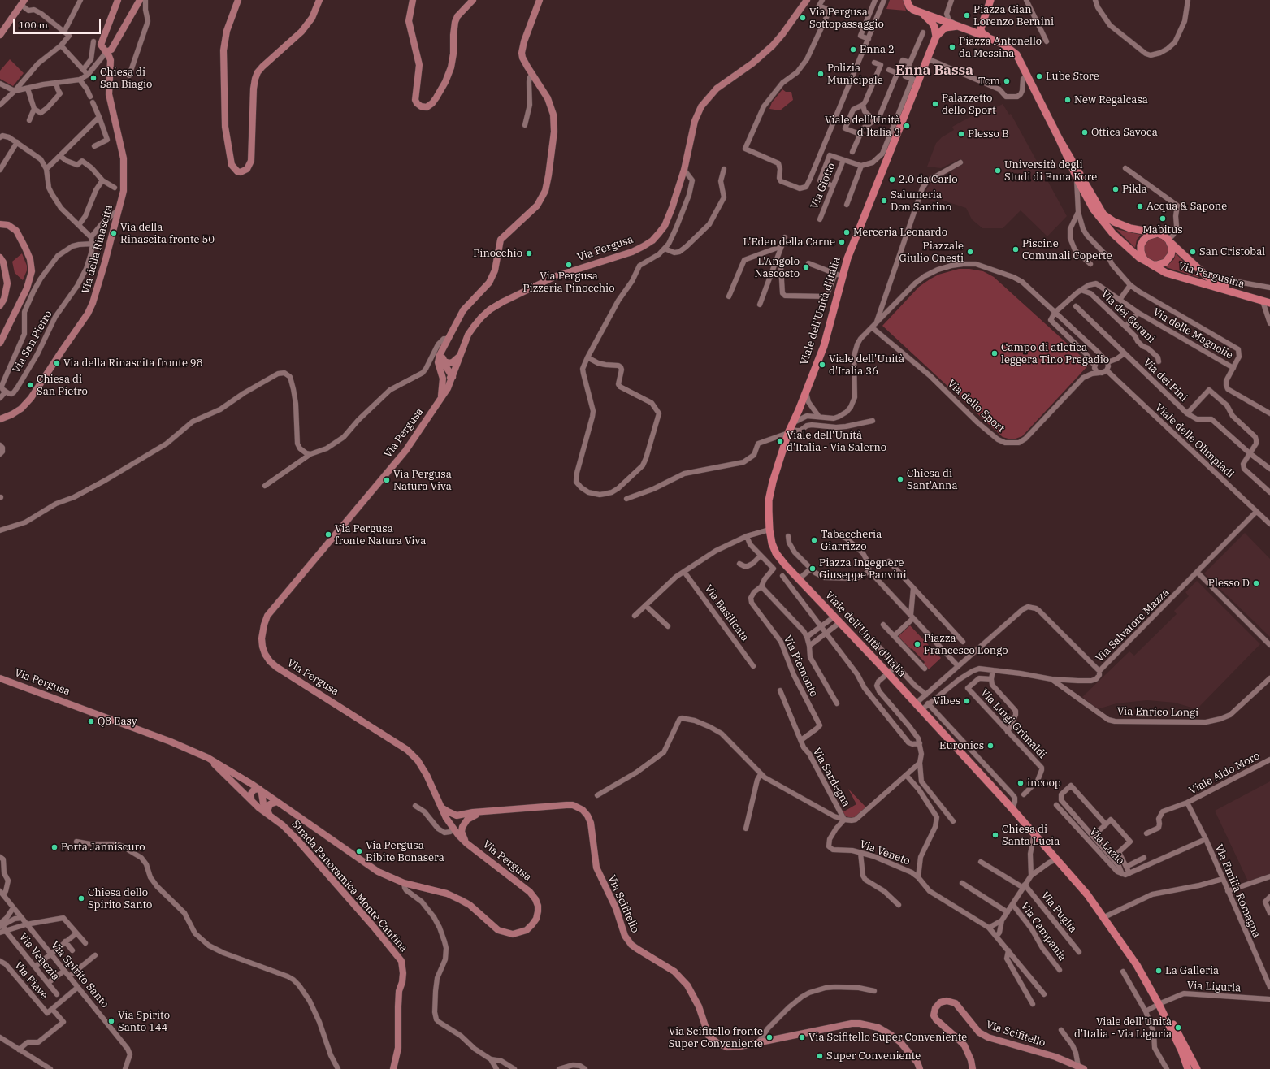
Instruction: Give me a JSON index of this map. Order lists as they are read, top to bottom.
{
  "streets": {
    "main road": [
      "Via Pergusa",
      "Via della Rinascita",
      "Via Pergusina",
      "Viale dell'Unità d'Italia",
      "Strada Panoramica Monte Cantina",
      "Via Scifitello"
    ],
    "street": [
      "Via Giotto",
      "Via dei Gerani",
      "Via delle Magnolie",
      "Via San Pietro",
      "Via dei Pini",
      "Via dello Sport",
      "Viale delle Olimpiadi",
      "Via Basilicata",
      "Via Salvatore Mazza",
      "Via Piemonte",
      "Via Enrico Longi",
      "Via Luigi Grimaldi",
      "Viale Aldo Moro",
      "Via Sardegna",
      "Via Lazio",
      "Via Veneto",
      "Via Emilia Romagna",
      "Via Puglia",
      "Via Campania",
      "Via Venezia",
      "Via Spirito Santo",
      "Via Piave",
      "Via Liguria"
    ]
  },
  "crossings": [
    ["Via Pergusina", "Via delle Magnolie"],
    ["Viale dell'Unità d'Italia", "Via Salvatore Mazza"],
    ["Viale dell'Unità d'Italia", "Via Enrico Longi"],
    ["Viale dell'Unità d'Italia", "Via Liguria"],
    ["Via dei Gerani", "Via delle Magnolie"],
    ["Via dello Sport", "Viale delle Olimpiadi"],
    ["Viale delle Olimpiadi", "Via Salvatore Mazza"],
    ["Via Piemonte", "Via Sardegna"],
    ["Viale Aldo Moro", "Via Emilia Romagna"],
    ["Via Sardegna", "Via Veneto"],
    ["Via Lazio", "Via Emilia Romagna"]
  ],
  "districts": ["Enna Bassa"],
  "places": [
    "Piazza Gian Lorenzo Bernini",
    "Via Pergusa Sottopassaggio",
    "Piazza Antonello da Messina",
    "Enna 2",
    "Polizia Municipale",
    "Lube Store",
    "Chiesa di San Biagio",
    "Tcm",
    "New Regalcasa",
    "Palazzetto dello Sport",
    "Viale dell'Unità d'Italia 3",
    "Ottica Savoca",
    "Plesso B",
    "Università degli Studi di Enna Kore",
    "2.0 da Carlo",
    "Pikla",
    "Salumeria Don Santino",
    "Acqua & Sapone",
    "Mabitus",
    "Merceria Leonardo",
    "Via della Rinascita fronte 50",
    "L'Eden della Carne",
    "Piscine Comunali Coperte",
    "Piazzale Giulio Onesti",
    "San Cristobal",
    "Pinocchio",
    "Via Pergusa Pizzeria Pinocchio",
    "L'Angolo Nascosto",
    "Campo di atletica leggera Tino Pregadio",
    "Via della Rinascita fronte 98",
    "Viale dell'Unità d'Italia 36",
    "Chiesa di San Pietro",
    "Viale dell'Unità d'Italia - Via Salerno",
    "Chiesa di Sant'Anna",
    "Via Pergusa Natura Viva",
    "Via Pergusa fronte Natura Viva",
    "Tabaccheria Giarrizzo",
    "Piazza Ingegnere Giuseppe Panvini",
    "Plesso D",
    "Piazza Francesco Longo",
    "Vibes",
    "Q8 Easy",
    "Euronics",
    "incoop",
    "Chiesa di Santa Lucia",
    "Porta Janniscuro",
    "Via Pergusa Bibite Bonasera",
    "Chiesa dello Spirito Santo",
    "La Galleria",
    "Via Spirito Santo 144",
    "Viale dell'Unità d'Italia - Via Liguria",
    "Via Scifitello fronte Super Conveniente",
    "Via Scifitello Super Conveniente",
    "Super Conveniente"
  ],
  "scale_bar": "100 m"
}
